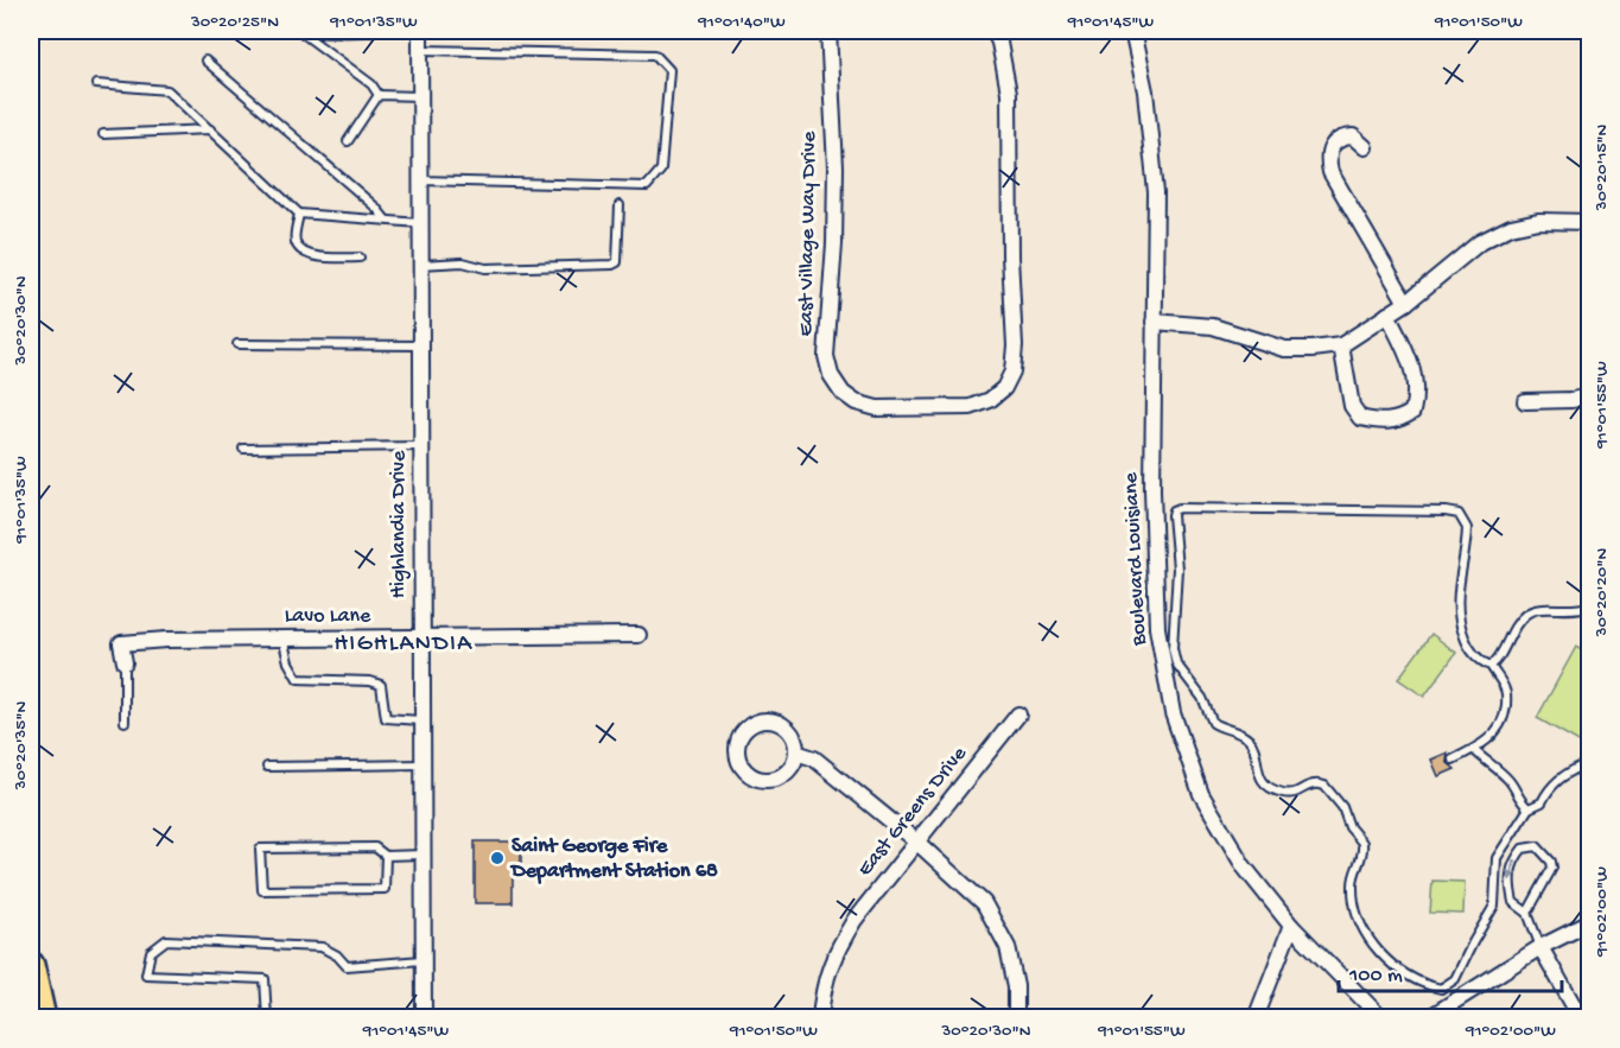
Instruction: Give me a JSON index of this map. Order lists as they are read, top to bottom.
{
  "streets": {
    "street": [
      "East Village Way Drive",
      "Highlandia Drive",
      "Boulevard Louisiane",
      "Lavo Lane",
      "East Greens Drive"
    ]
  },
  "crossings": [
    ["Highlandia Drive", "Lavo Lane"]
  ],
  "districts": ["HIGHLANDIA"],
  "places": ["Saint George Fire Department Station 68"],
  "scale_bar": "100 m",
  "coordinates": [
    "30°20'25\"N",
    "91°01'35\"W",
    "91°01'40\"W",
    "91°01'45\"W",
    "91°01'50\"W",
    "30°20'15\"N",
    "30°20'30\"N",
    "91°01'55\"W",
    "30°20'20\"N",
    "30°20'35\"N",
    "91°02'00\"W"
  ]
}
